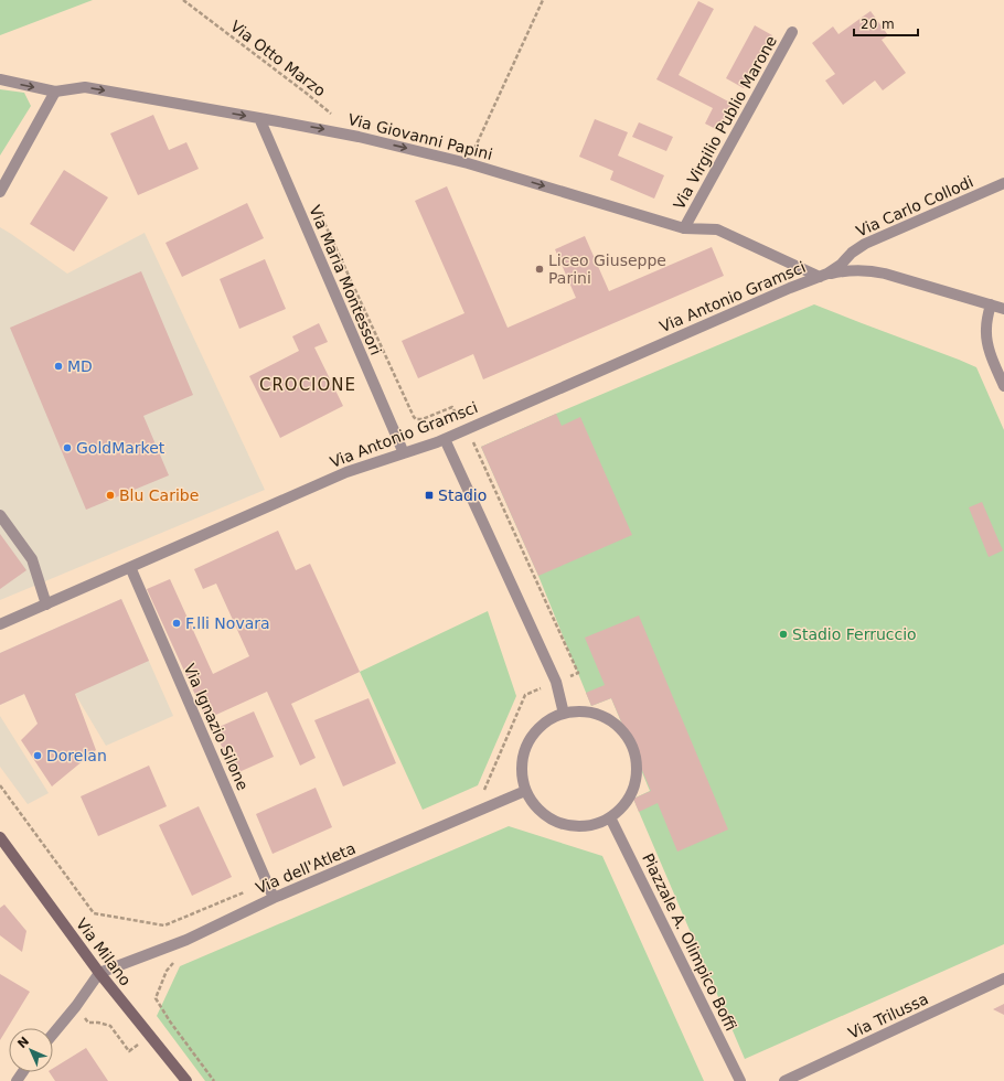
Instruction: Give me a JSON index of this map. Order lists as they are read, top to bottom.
{
  "streets": {
    "main road": ["Via Milano"],
    "street": [
      "Via Virgilio Publio Marone",
      "Via Giovanni Papini",
      "Via Carlo Collodi",
      "Via Maria Montessori",
      "Via Antonio Gramsci",
      "Via Ignazio Silone",
      "Via dell'Atleta",
      "Piazzale A. Olimpico Boffi",
      "Via Trilussa"
    ],
    "path": ["Via Otto Marzo"]
  },
  "crossings": [
    ["Via Virgilio Publio Marone", "Via Giovanni Papini"],
    ["Via Giovanni Papini", "Via Carlo Collodi"],
    ["Via Giovanni Papini", "Via Maria Montessori"],
    ["Via Giovanni Papini", "Via Antonio Gramsci"],
    ["Via Carlo Collodi", "Via Antonio Gramsci"],
    ["Via Maria Montessori", "Via Antonio Gramsci"],
    ["Via Antonio Gramsci", "Via Ignazio Silone"],
    ["Via Ignazio Silone", "Via dell'Atleta"],
    ["Via dell'Atleta", "Piazzale A. Olimpico Boffi"],
    ["Via dell'Atleta", "Via Milano"]
  ],
  "one_way": ["Via Giovanni Papini"],
  "districts": ["CROCIONE"],
  "places": {
    "other": [
      "Liceo Giuseppe Parini",
      "MD",
      "GoldMarket",
      "Blu Caribe",
      "F.lli Novara",
      "Stadio Ferruccio",
      "Dorelan"
    ],
    "transit": ["Stadio"]
  },
  "scale_bar": "20 m",
  "north": "top left"
}
